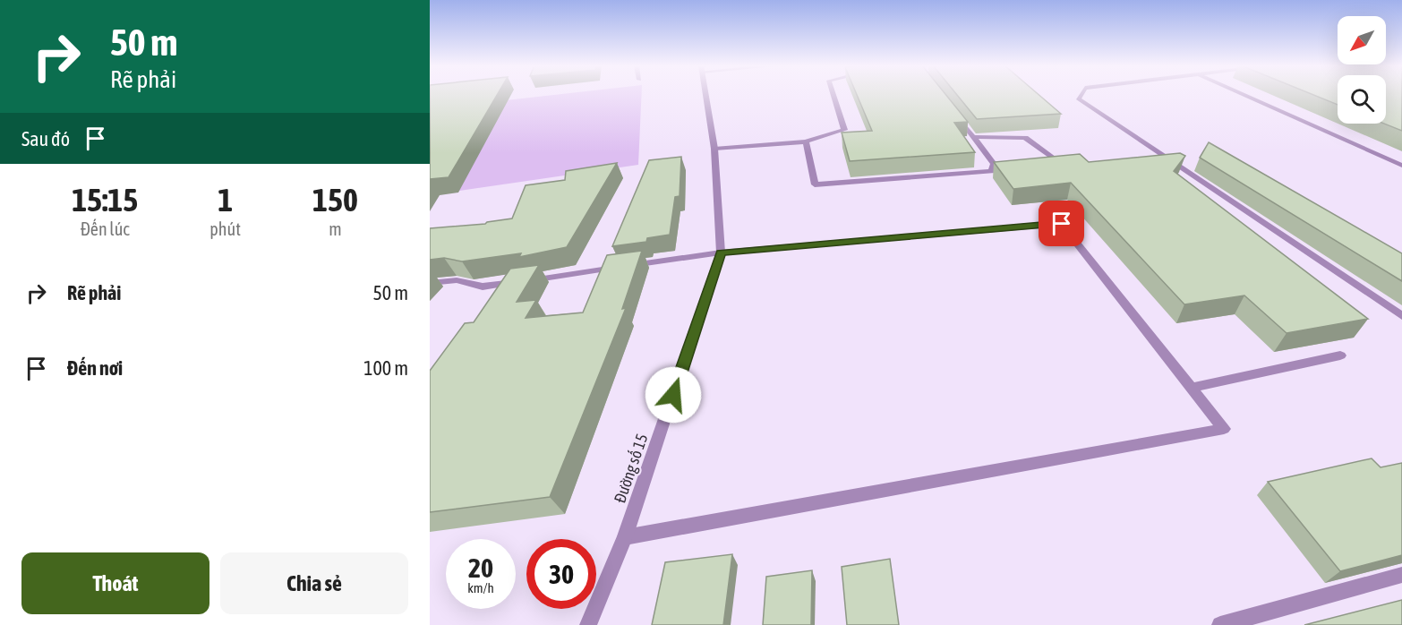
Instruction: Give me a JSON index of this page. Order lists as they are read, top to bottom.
{
  "streets": {
    "street": ["Đường số 15"]
  },
  "north": "bottom left",
  "page": {
    "turn": ["50 m", "Rẽ phải"],
    "then": "Sau đó",
    "eta": [
      "15:15",
      "Đến lúc",
      "1",
      "phút",
      "150",
      "m"
    ],
    "list": [
      {
        "name": "Rẽ phải",
        "value": "50 m"
      },
      {
        "name": "Đến nơi",
        "value": "100 m"
      }
    ],
    "speed": "20 km/h",
    "limit": "30",
    "buttons": ["Thoát", "Chia sẻ"]
  }
}
